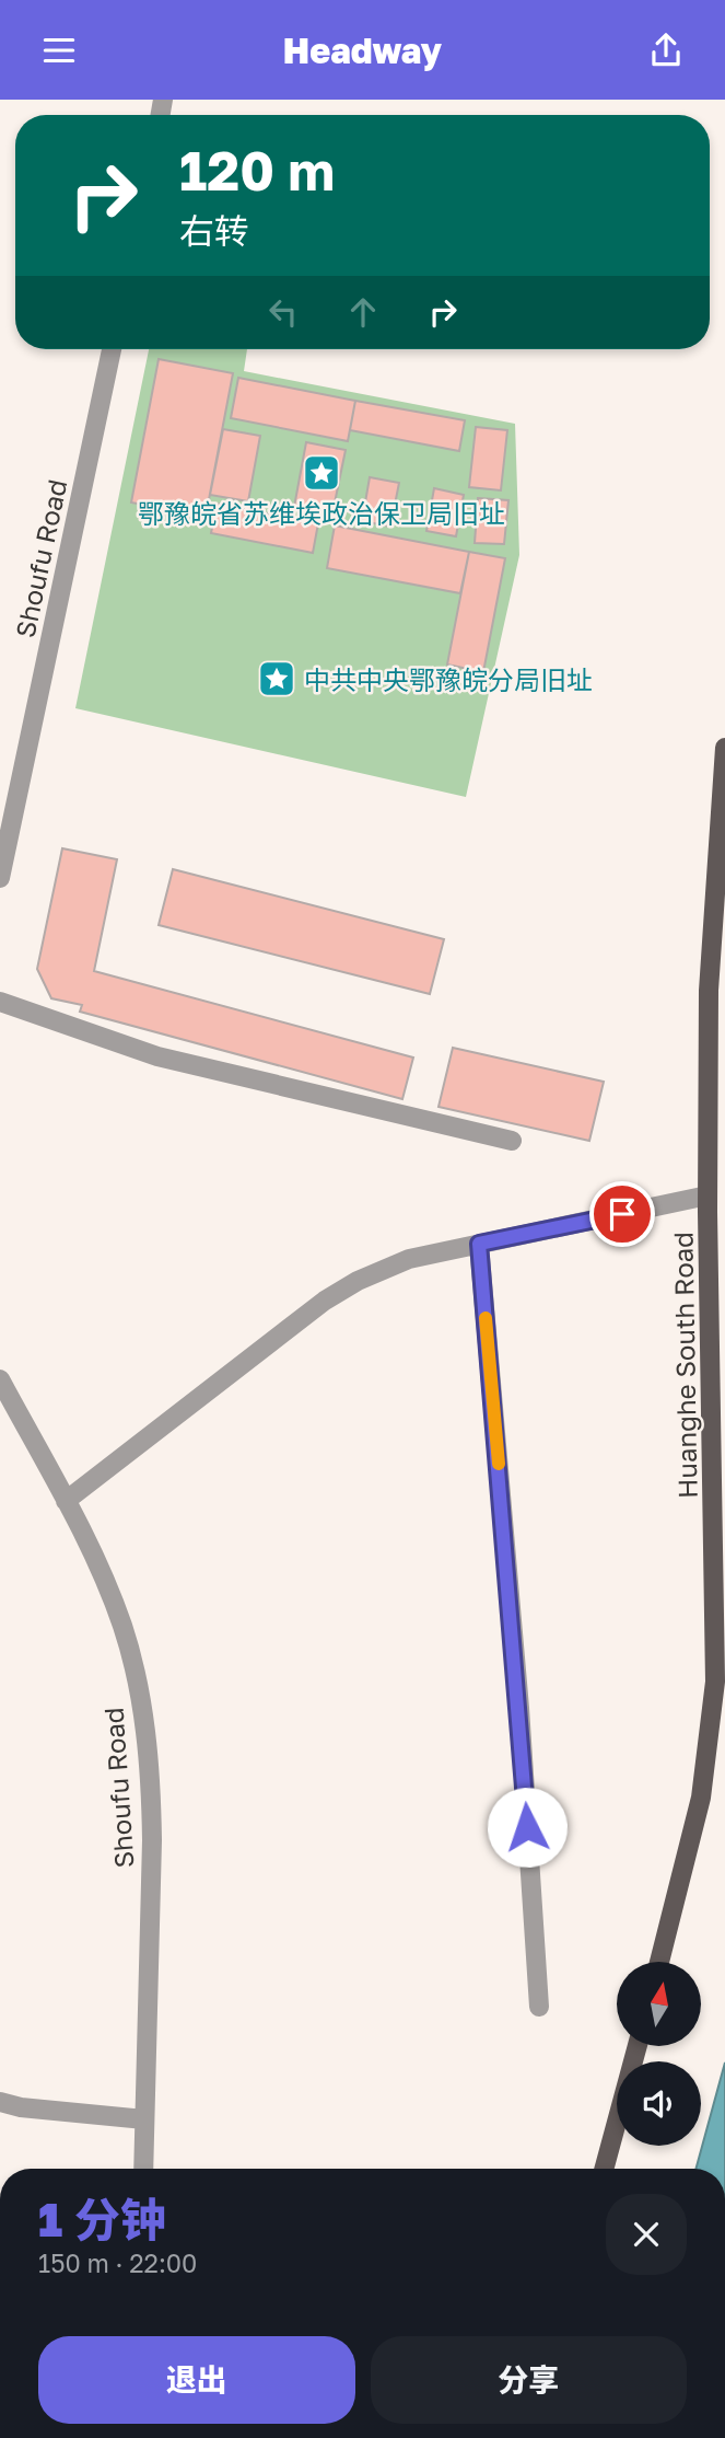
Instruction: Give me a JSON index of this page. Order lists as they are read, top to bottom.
{
  "streets": {
    "main road": ["Huanghe South Road"],
    "street": ["Shoufu Road"]
  },
  "places": {
    "place": ["鄂豫皖省苏维埃政治保卫局旧址", "中共中央鄂豫皖分局旧址"]
  },
  "north": "top",
  "page": {
    "header": "Headway",
    "turn": ["120 m", "右转"],
    "heading": ["1 分钟", "150 m · 22:00"],
    "buttons": ["退出", "分享"]
  }
}
